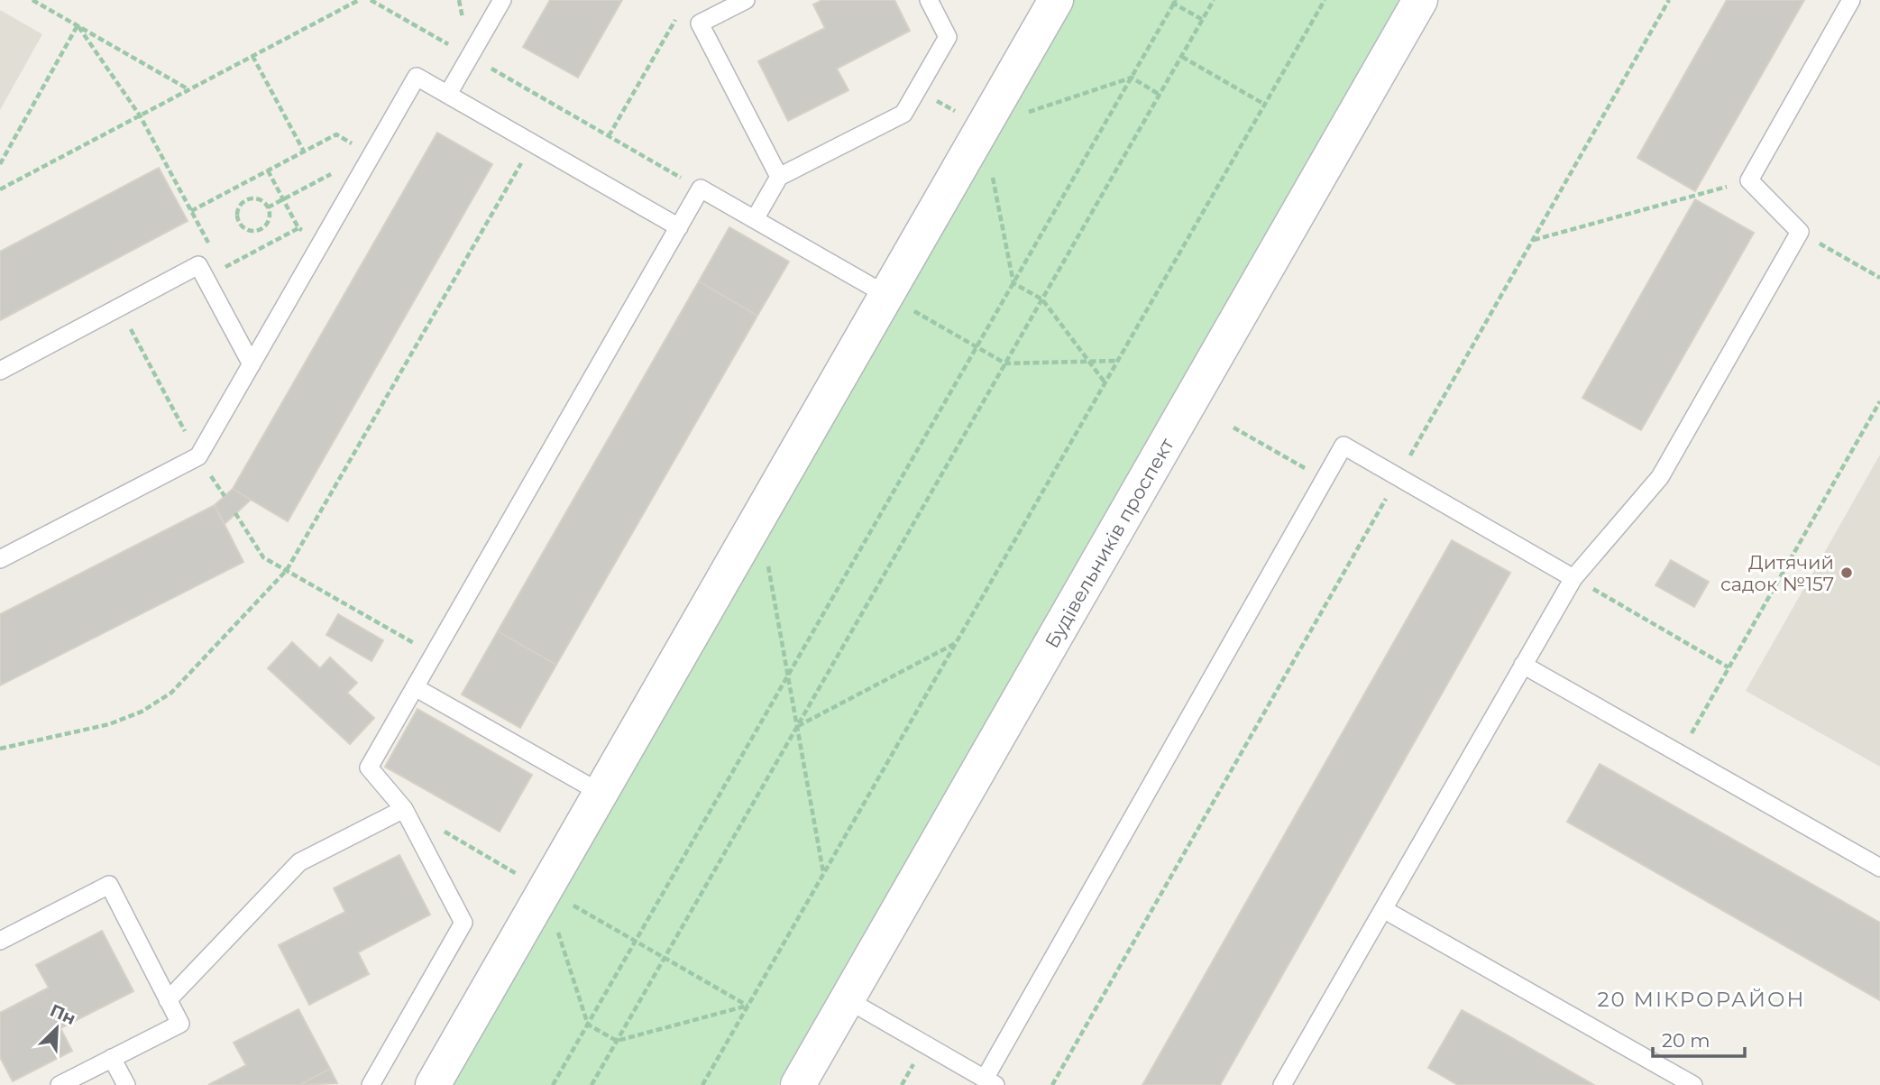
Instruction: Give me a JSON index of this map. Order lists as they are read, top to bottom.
{
  "streets": {
    "street": ["Будівельників проспект"]
  },
  "districts": ["20 МІКРОРАЙОН"],
  "places": ["Дитячий садок №157"],
  "scale_bar": "20 m",
  "north": "top right"
}
